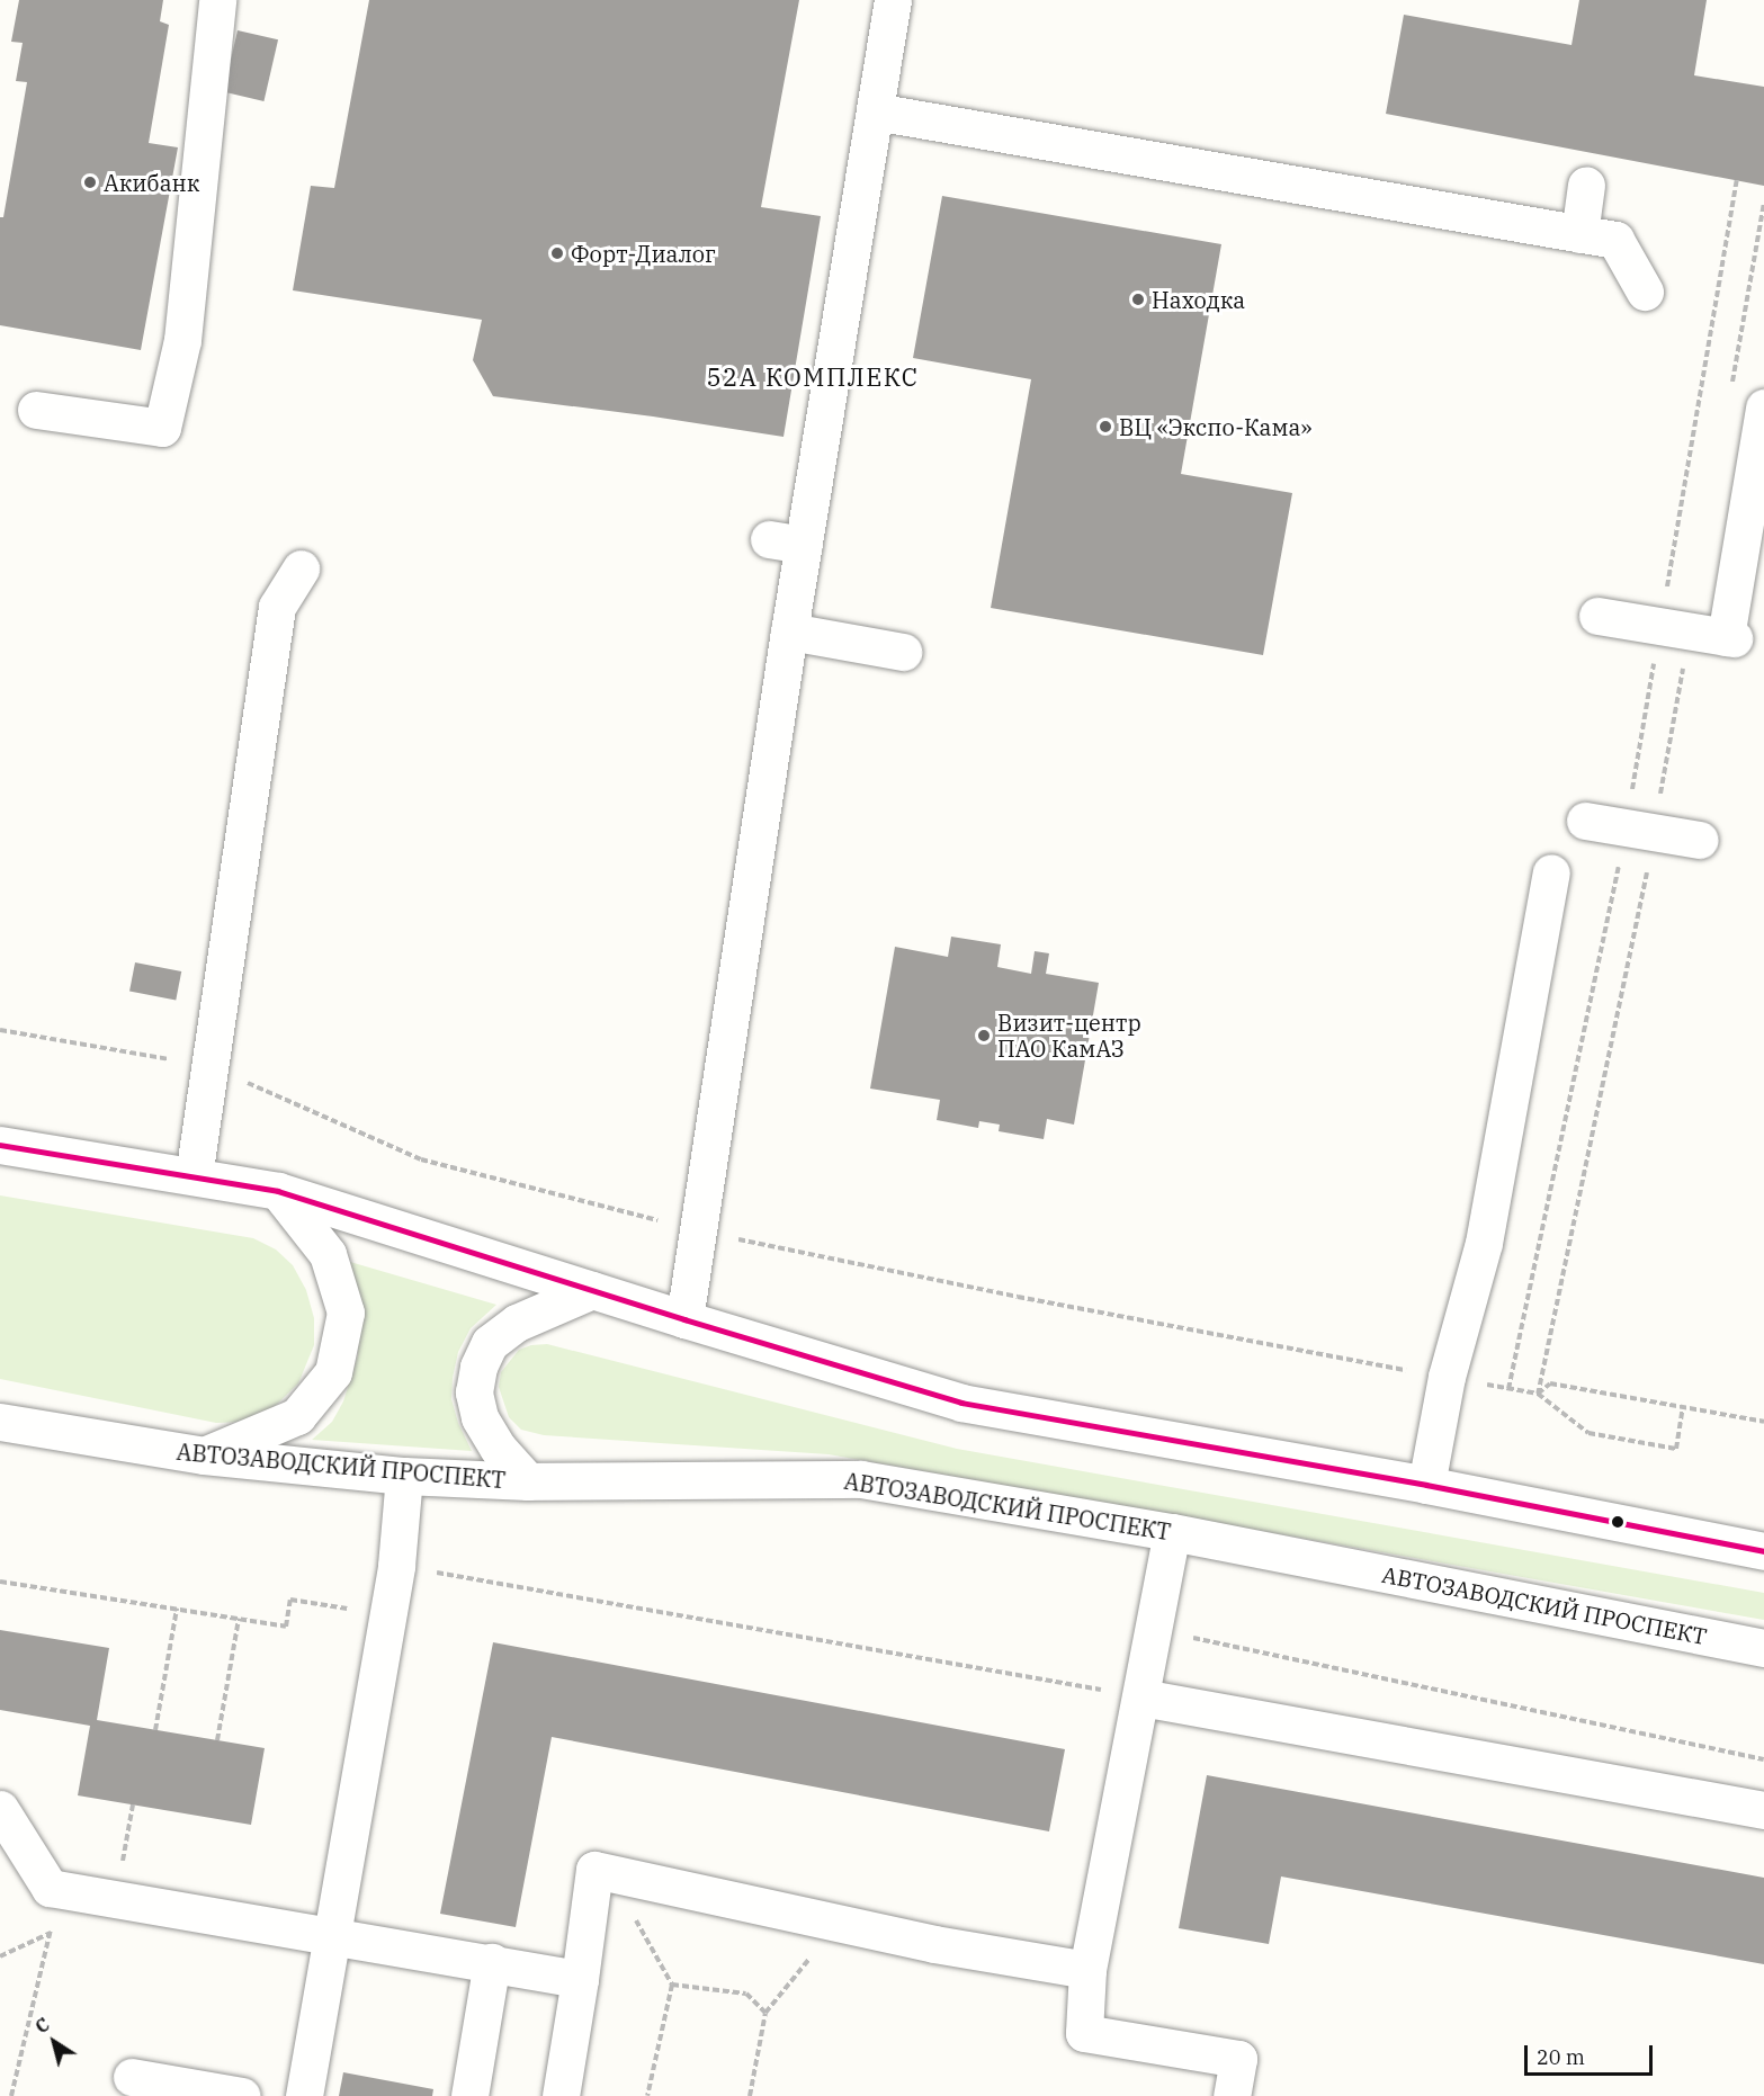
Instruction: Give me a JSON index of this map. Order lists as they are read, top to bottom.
{
  "streets": {
    "street": ["АВТОЗАВОДСКИЙ ПРОСПЕКТ"]
  },
  "districts": ["52А КОМПЛЕКС"],
  "places": [
    "Акибанк",
    "Форт-Диалог",
    "Находка",
    "ВЦ «Экспо-Кама»",
    "Визит-центр ПАО КамАЗ"
  ],
  "scale_bar": "20 m",
  "north": "top left"
}
